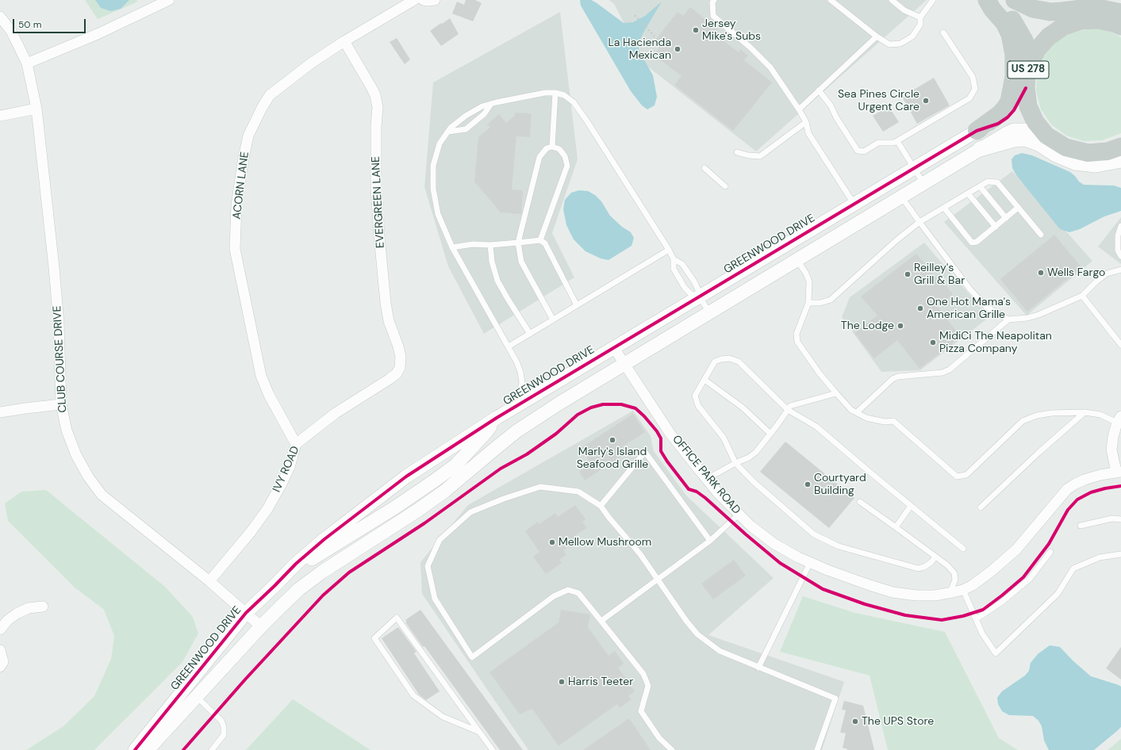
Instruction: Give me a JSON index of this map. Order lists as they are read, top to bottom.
{
  "streets": {
    "highway": ["US 278"],
    "street": [
      "ACORN LANE",
      "EVERGREEN LANE",
      "GREENWOOD DRIVE",
      "CLUB COURSE DRIVE",
      "IVY ROAD",
      "OFFICE PARK ROAD"
    ]
  },
  "crossings": [
    ["US 278", "GREENWOOD DRIVE"],
    ["ACORN LANE", "EVERGREEN LANE"],
    ["ACORN LANE", "IVY ROAD"],
    ["EVERGREEN LANE", "IVY ROAD"],
    ["GREENWOOD DRIVE", "CLUB COURSE DRIVE"],
    ["GREENWOOD DRIVE", "OFFICE PARK ROAD"],
    ["CLUB COURSE DRIVE", "IVY ROAD"]
  ],
  "places": [
    "Jersey Mike's Subs",
    "La Hacienda Mexican",
    "Sea Pines Circle Urgent Care",
    "Wells Fargo",
    "Reilley's Grill & Bar",
    "One Hot Mama's American Grille",
    "The Lodge",
    "MidiCi The Neapolitan Pizza Company",
    "Marly's Island Seafood Grille",
    "Courtyard Building",
    "Mellow Mushroom",
    "Harris Teeter",
    "The UPS Store"
  ],
  "scale_bar": "50 m"
}
